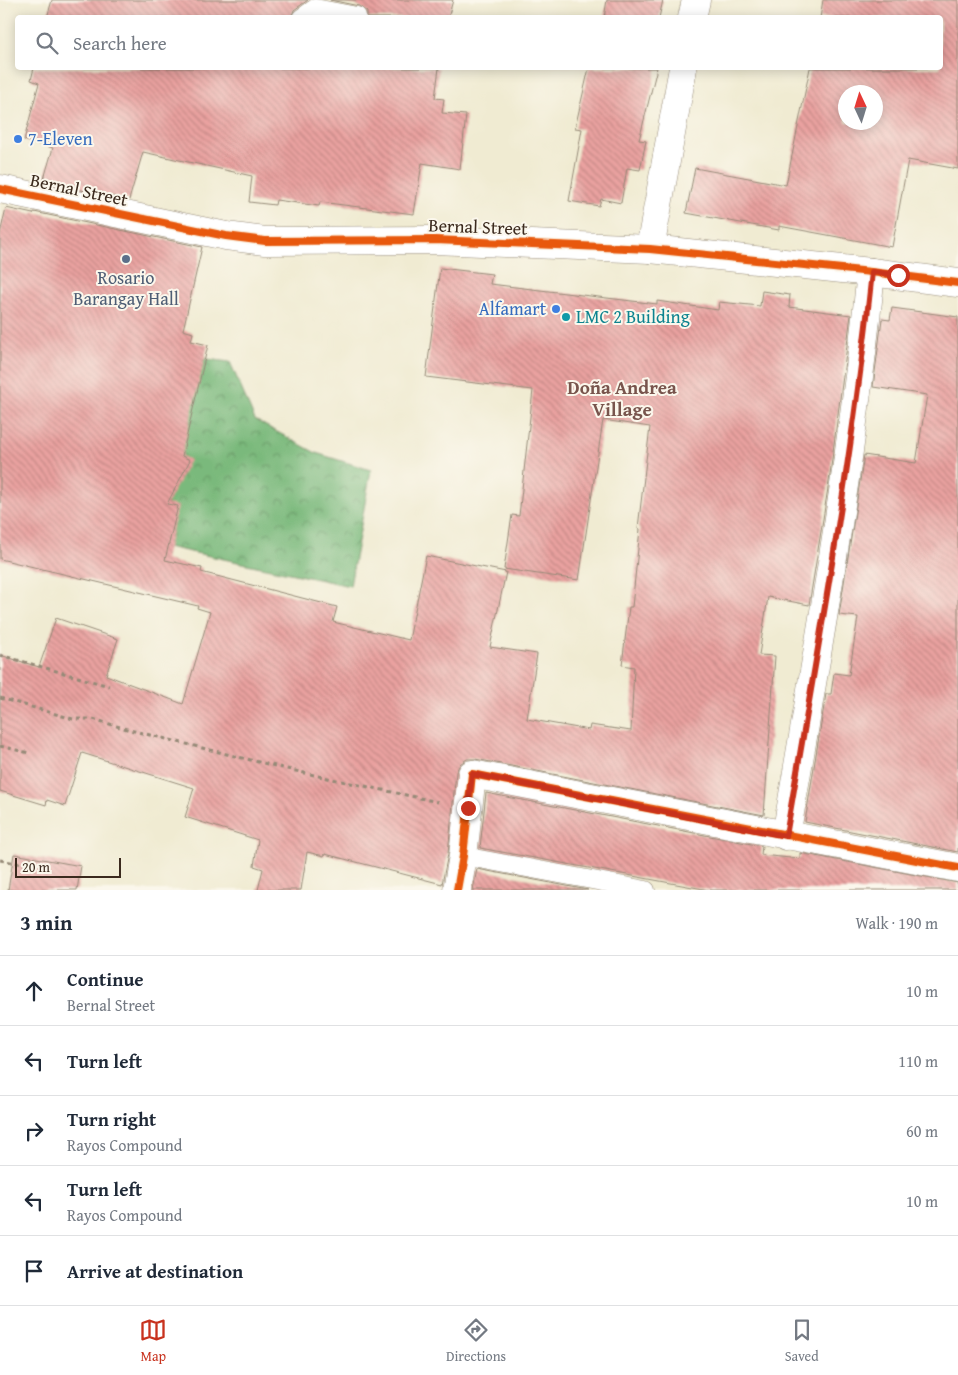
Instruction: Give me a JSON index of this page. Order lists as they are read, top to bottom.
{
  "streets": {
    "street": ["Bernal Street"]
  },
  "districts": ["Doña Andrea Village"],
  "places": [
    "7-Eleven",
    "Rosario Barangay Hall",
    "Alfamart",
    "LMC 2 Building"
  ],
  "scale_bar": "20 m",
  "north": "top",
  "page": {
    "search": "Search here",
    "scale": "20 m",
    "heading": ["3 min", "Walk · 190 m"],
    "list": [
      ["Continue", "Bernal Street", "10 m"],
      ["Turn left", "110 m"],
      ["Turn right", "Rayos Compound", "60 m"],
      ["Turn left", "Rayos Compound", "10 m"],
      "Arrive at destination"
    ],
    "nav": ["Map", "Directions", "Saved"]
  }
}
